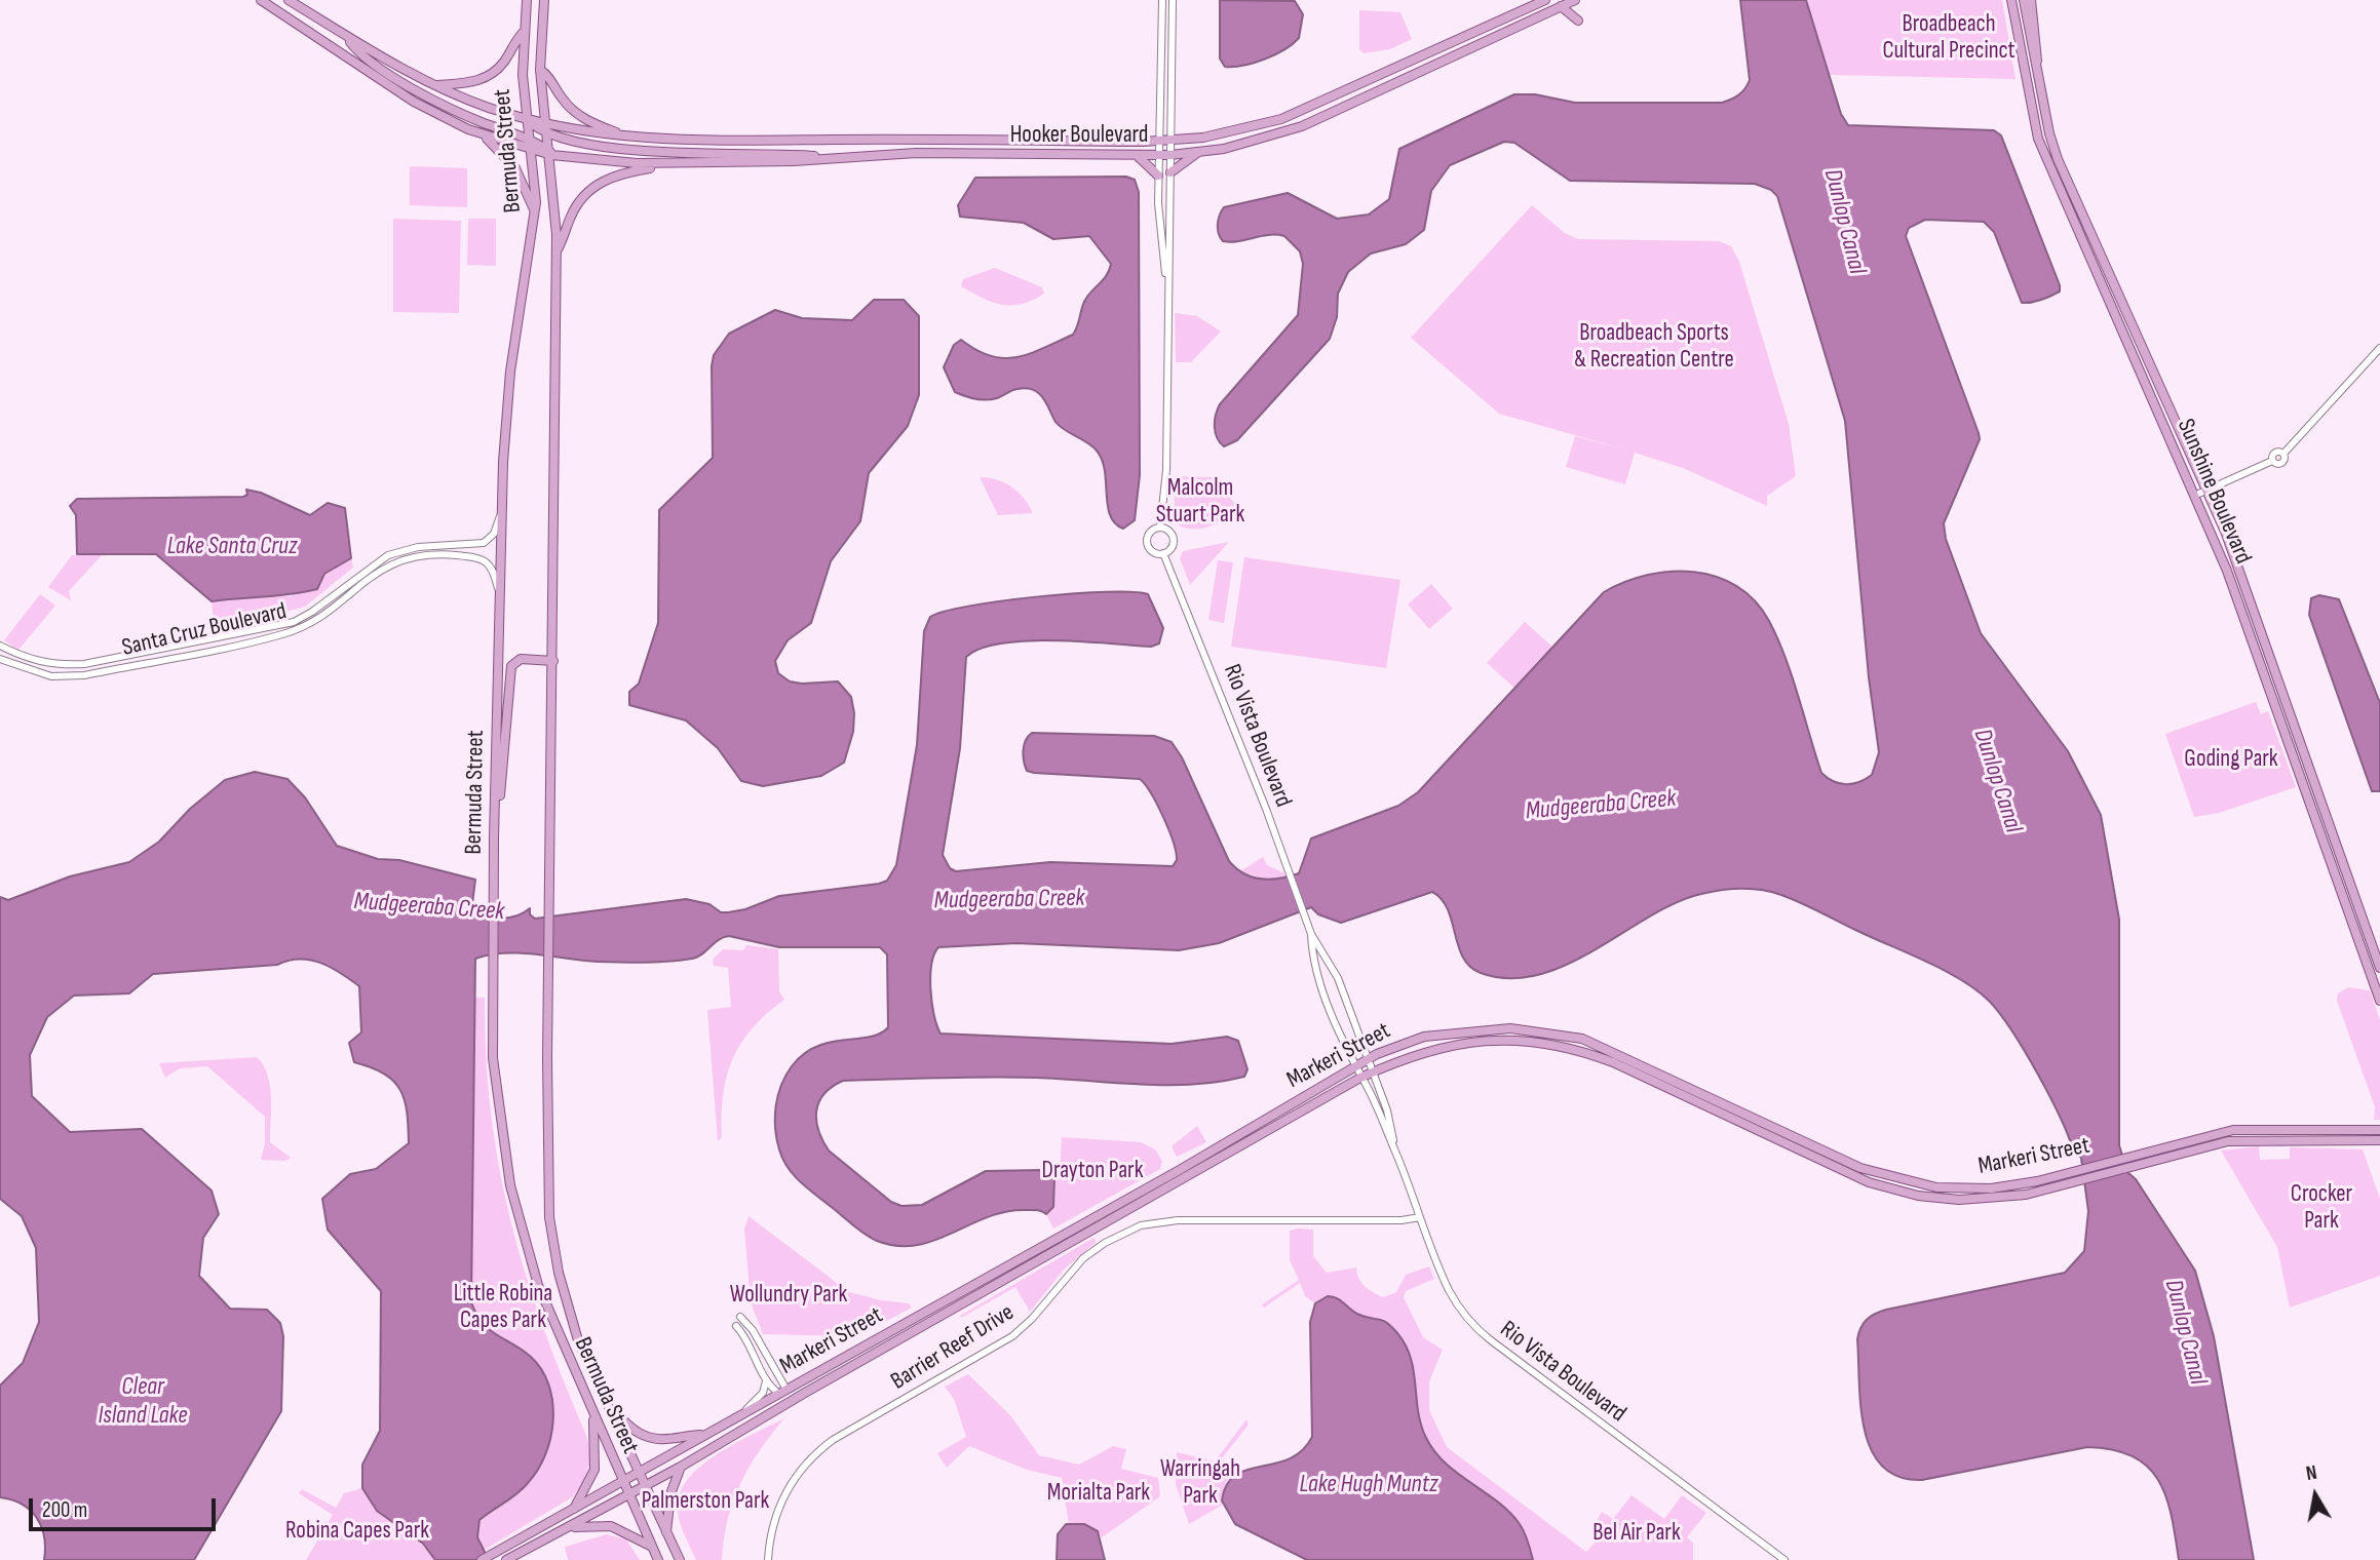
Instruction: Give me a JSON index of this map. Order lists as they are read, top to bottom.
{
  "streets": {
    "main road": [
      "Hooker Boulevard",
      "Bermuda Street",
      "Sunshine Boulevard",
      "Markeri Street"
    ],
    "street": ["Santa Cruz Boulevard", "Rio Vista Boulevard", "Barrier Reef Drive"]
  },
  "crossings": [
    ["Hooker Boulevard", "Bermuda Street"],
    ["Bermuda Street", "Santa Cruz Boulevard"],
    ["Bermuda Street", "Markeri Street"],
    ["Rio Vista Boulevard", "Markeri Street"],
    ["Rio Vista Boulevard", "Barrier Reef Drive"]
  ],
  "water": [
    "Dunlop Canal",
    "Lake Santa Cruz",
    "Mudgeeraba Creek",
    "Clear Island Lake",
    "Lake Hugh Muntz"
  ],
  "parks": [
    "Broadbeach Cultural Precinct",
    "Broadbeach Sports & Recreation Centre",
    "Malcolm Stuart Park",
    "Goding Park",
    "Drayton Park",
    "Crocker Park",
    "Little Robina Capes Park",
    "Wollundry Park",
    "Warringah Park",
    "Morialta Park",
    "Palmerston Park",
    "Robina Capes Park",
    "Bel Air Park"
  ],
  "scale_bar": "200 m",
  "north": "top"
}
